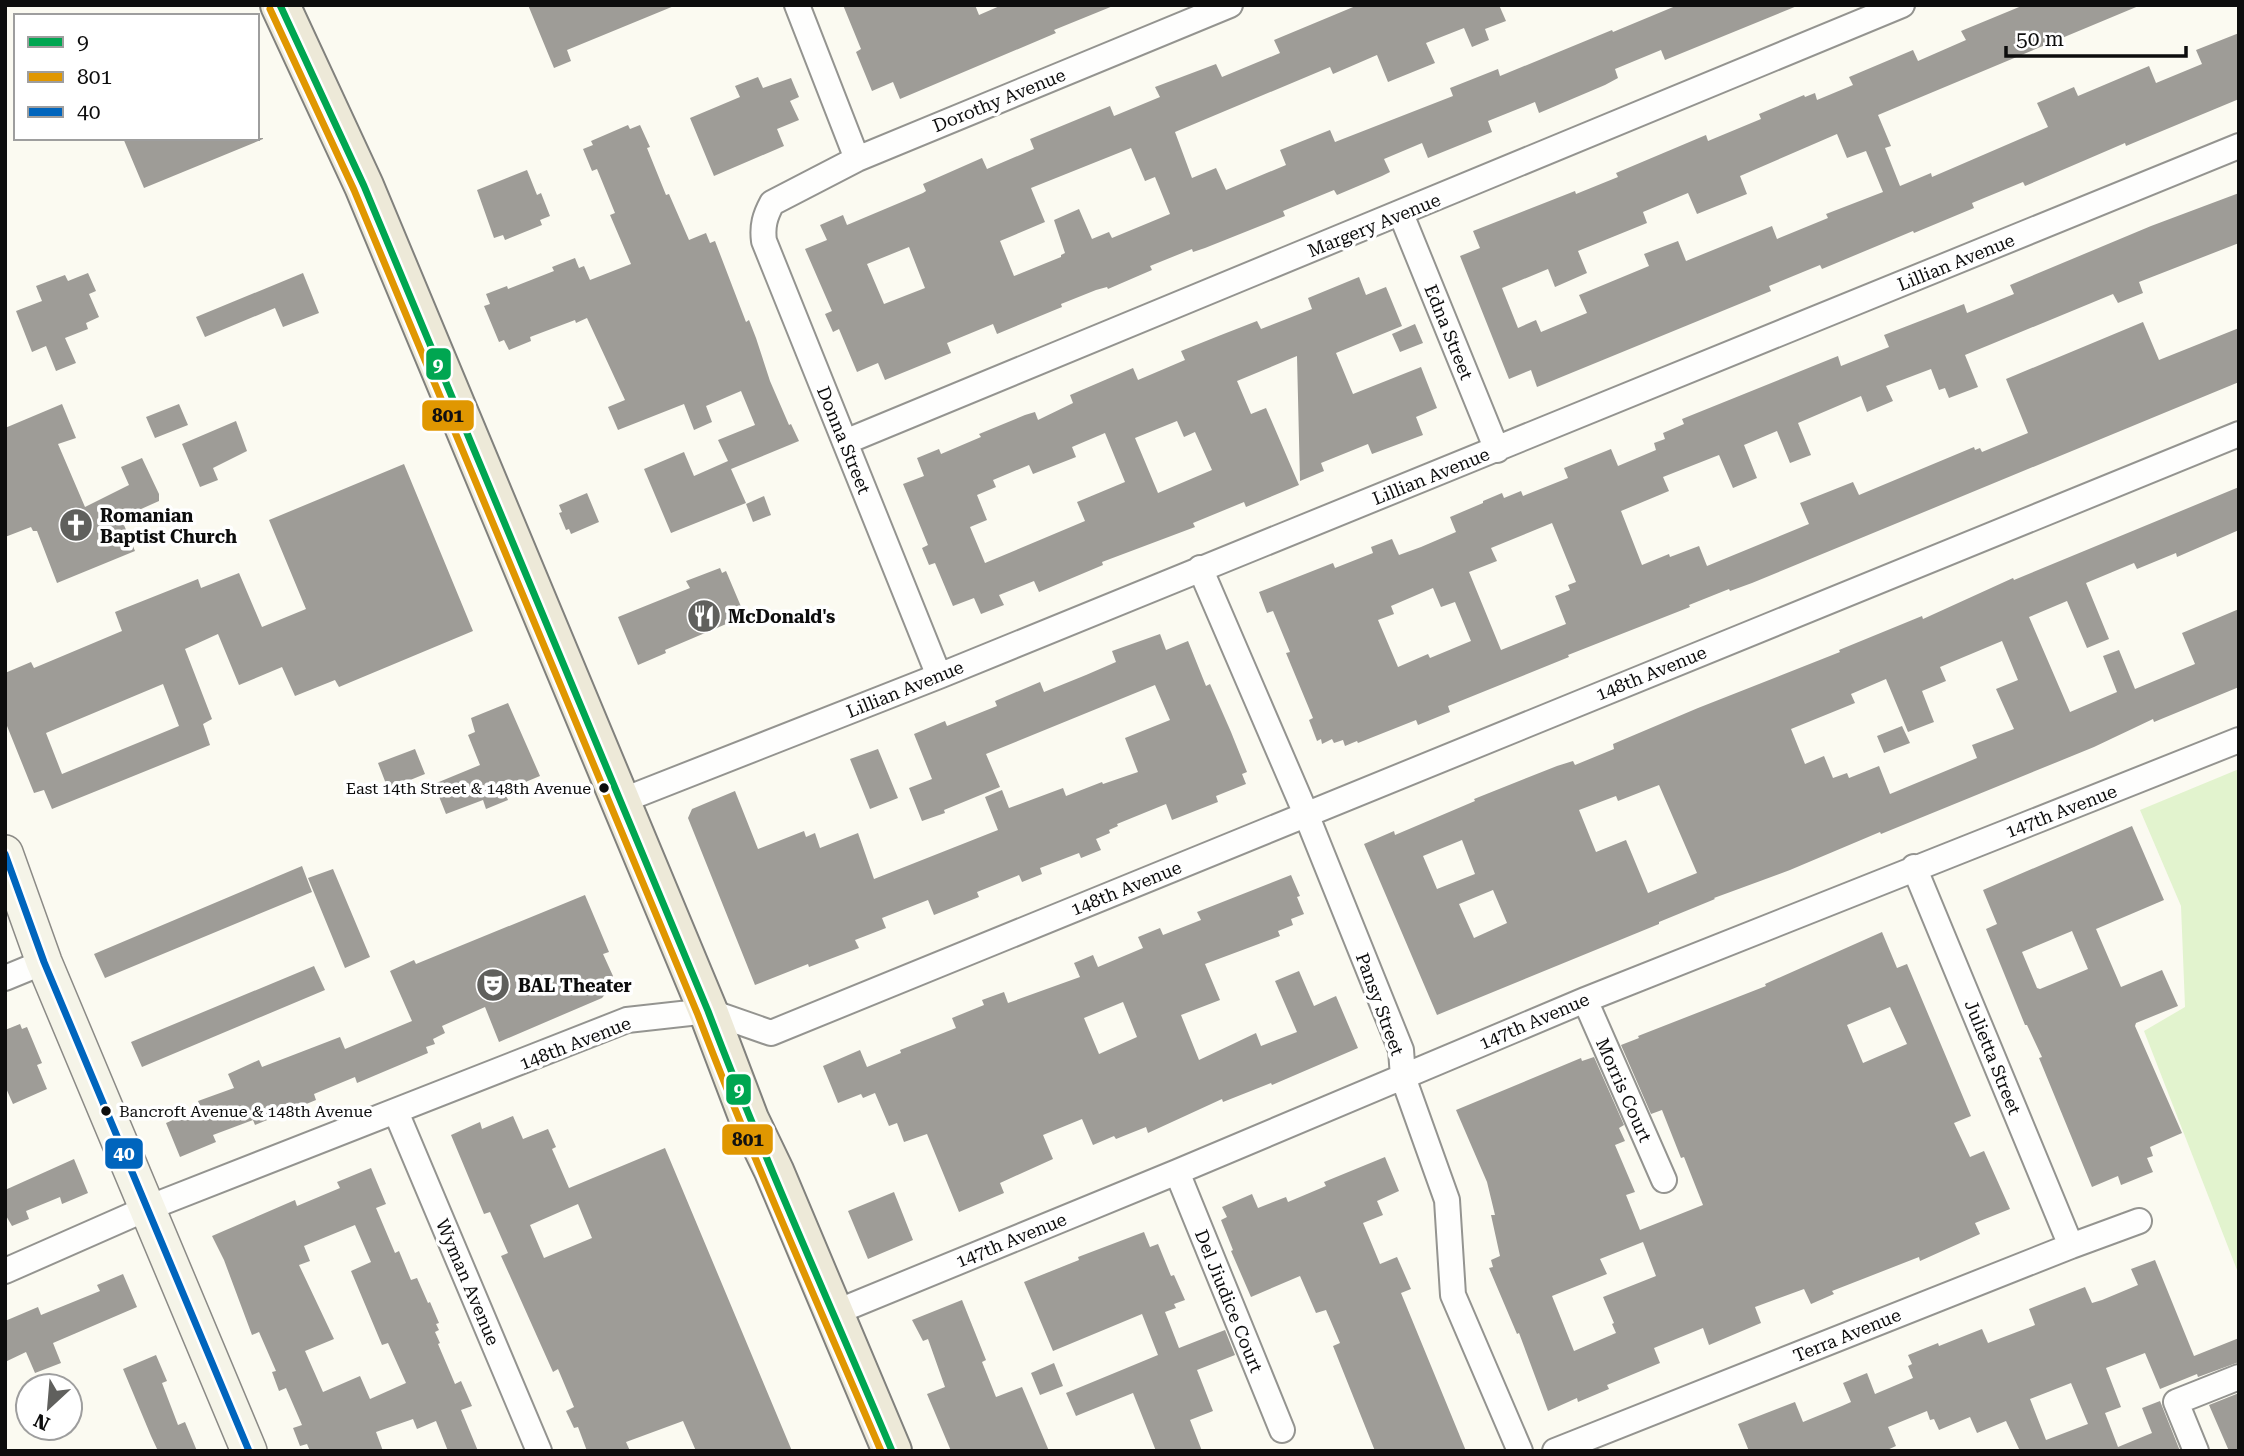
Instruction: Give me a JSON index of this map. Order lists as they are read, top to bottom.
{
  "streets": {
    "street": [
      "Dorothy Avenue",
      "Margery Avenue",
      "Lillian Avenue",
      "Edna Street",
      "Donna Street",
      "148th Avenue",
      "147th Avenue",
      "Pansy Street",
      "Julietta Street",
      "Morris Court",
      "Wyman Avenue",
      "Del Jiudice Court",
      "Terra Avenue"
    ]
  },
  "crossings": [
    ["Dorothy Avenue", "Donna Street"],
    ["Margery Avenue", "Edna Street"],
    ["Margery Avenue", "Donna Street"],
    ["Lillian Avenue", "Edna Street"],
    ["Lillian Avenue", "Donna Street"],
    ["Lillian Avenue", "Pansy Street"],
    ["148th Avenue", "Pansy Street"],
    ["148th Avenue", "Wyman Avenue"],
    ["147th Avenue", "Pansy Street"],
    ["147th Avenue", "Julietta Street"],
    ["147th Avenue", "Morris Court"],
    ["147th Avenue", "Del Jiudice Court"],
    ["Julietta Street", "Terra Avenue"]
  ],
  "places": {
    "church": ["Romanian Baptist Church"],
    "restaurant": ["McDonald's"],
    "other": ["East 14th Street & 148th Avenue", "Bancroft Avenue & 148th Avenue"],
    "theatre": ["BAL Theater"]
  },
  "lines": ["transit line 9", "transit line 801", "transit line 40"],
  "legend": ["9", "801", "40"],
  "scale_bar": "50 m",
  "north": "bottom left"
}
